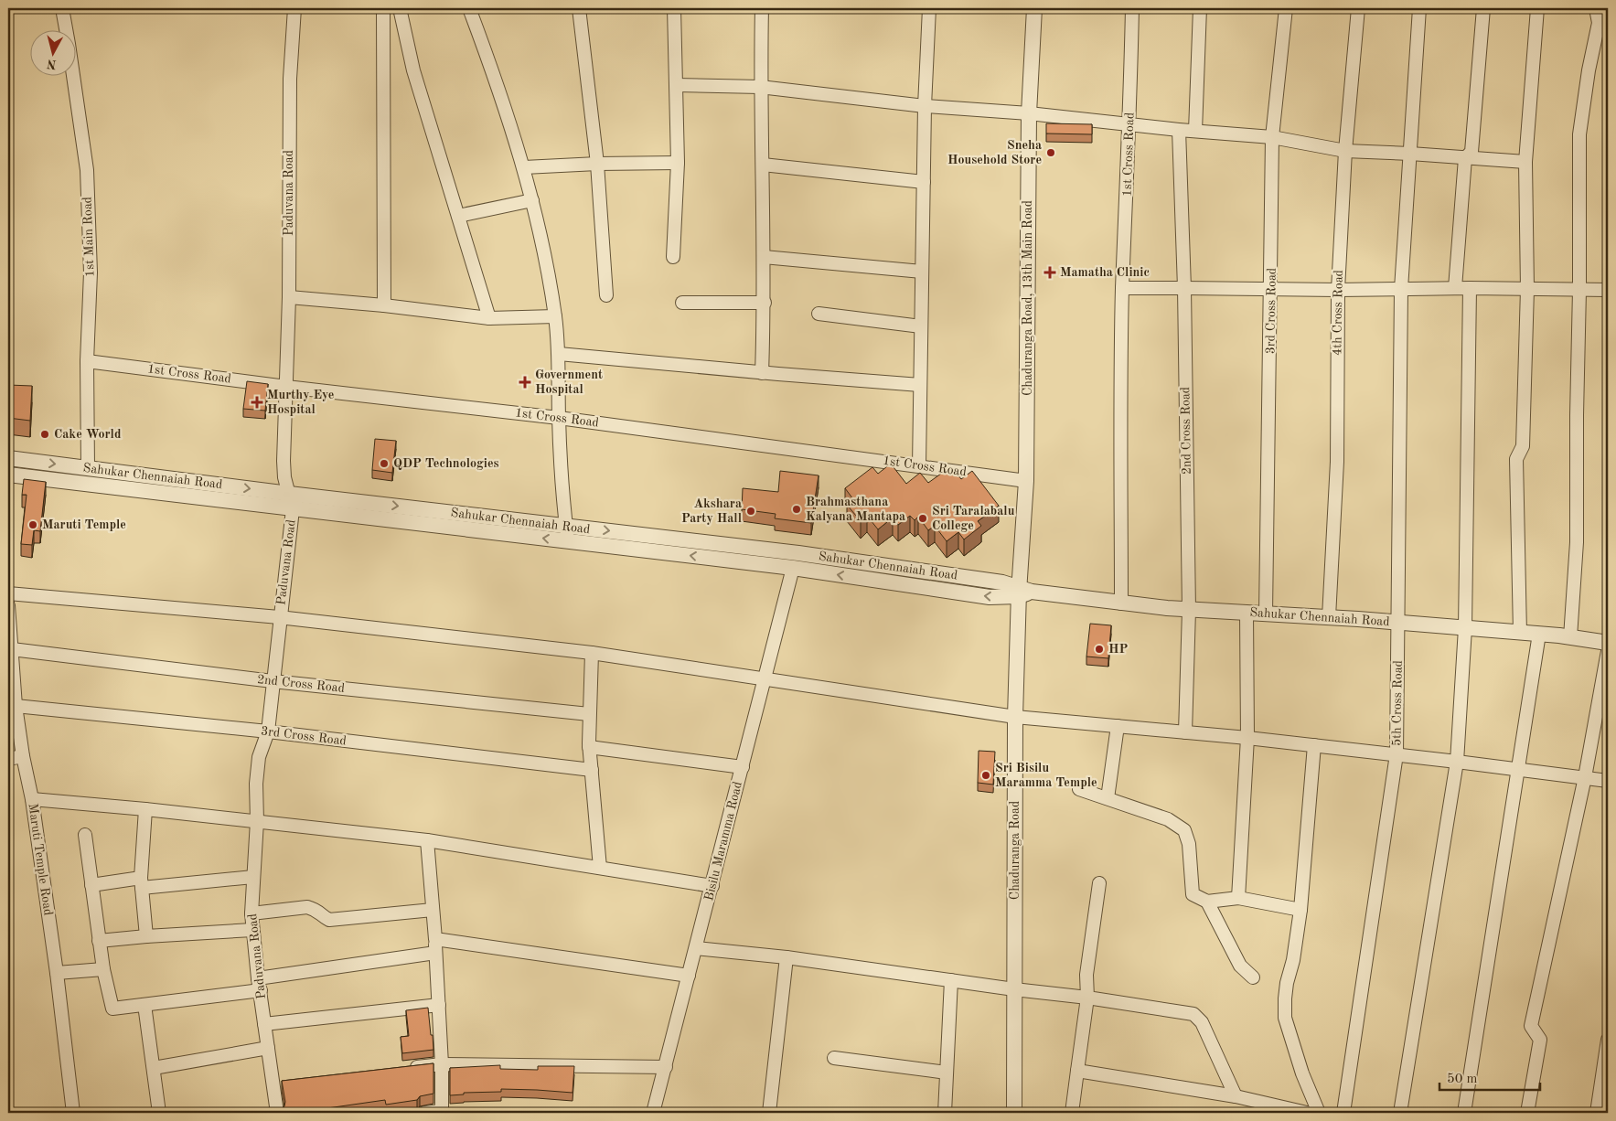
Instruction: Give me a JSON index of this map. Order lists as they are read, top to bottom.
{
  "streets": {
    "street": [
      "1st Cross Road",
      "Paduvana Road",
      "1st Main Road",
      "Chaduranga Road, 13th Main Road",
      "3rd Cross Road",
      "4th Cross Road",
      "2nd Cross Road",
      "Sahukar Chennaiah Road",
      "5th Cross Road",
      "Bisilu Maramma Road",
      "Chaduranga Road",
      "Maruti Temple Road"
    ]
  },
  "crossings": [
    ["1st Cross Road", "Paduvana Road"],
    ["1st Cross Road", "1st Main Road"],
    ["1st Cross Road", "Chaduranga Road, 13th Main Road"],
    ["1st Cross Road", "Sahukar Chennaiah Road"],
    ["Paduvana Road", "3rd Cross Road"],
    ["Paduvana Road", "2nd Cross Road"],
    ["Paduvana Road", "Sahukar Chennaiah Road"],
    ["1st Main Road", "Sahukar Chennaiah Road"],
    ["Chaduranga Road, 13th Main Road", "Sahukar Chennaiah Road"],
    ["Chaduranga Road, 13th Main Road", "Chaduranga Road"],
    ["3rd Cross Road", "Sahukar Chennaiah Road"],
    ["3rd Cross Road", "Maruti Temple Road"],
    ["4th Cross Road", "Sahukar Chennaiah Road"],
    ["2nd Cross Road", "Sahukar Chennaiah Road"],
    ["2nd Cross Road", "Maruti Temple Road"],
    ["Sahukar Chennaiah Road", "5th Cross Road"],
    ["Sahukar Chennaiah Road", "Bisilu Maramma Road"],
    ["Sahukar Chennaiah Road", "Chaduranga Road"]
  ],
  "places": {
    "other": [
      "Sneha Household Store",
      "Cake World",
      "QDP Technologies",
      "Brahmasthana Kalyana Mantapa",
      "Akshara Party Hall",
      "Sri Taralabalu College",
      "Maruti Temple",
      "HP",
      "Sri Bisilu Maramma Temple"
    ],
    "health": ["Mamatha Clinic", "Government Hospital", "Murthy Eye Hospital"]
  },
  "scale_bar": "50 m",
  "north": "bottom"
}
